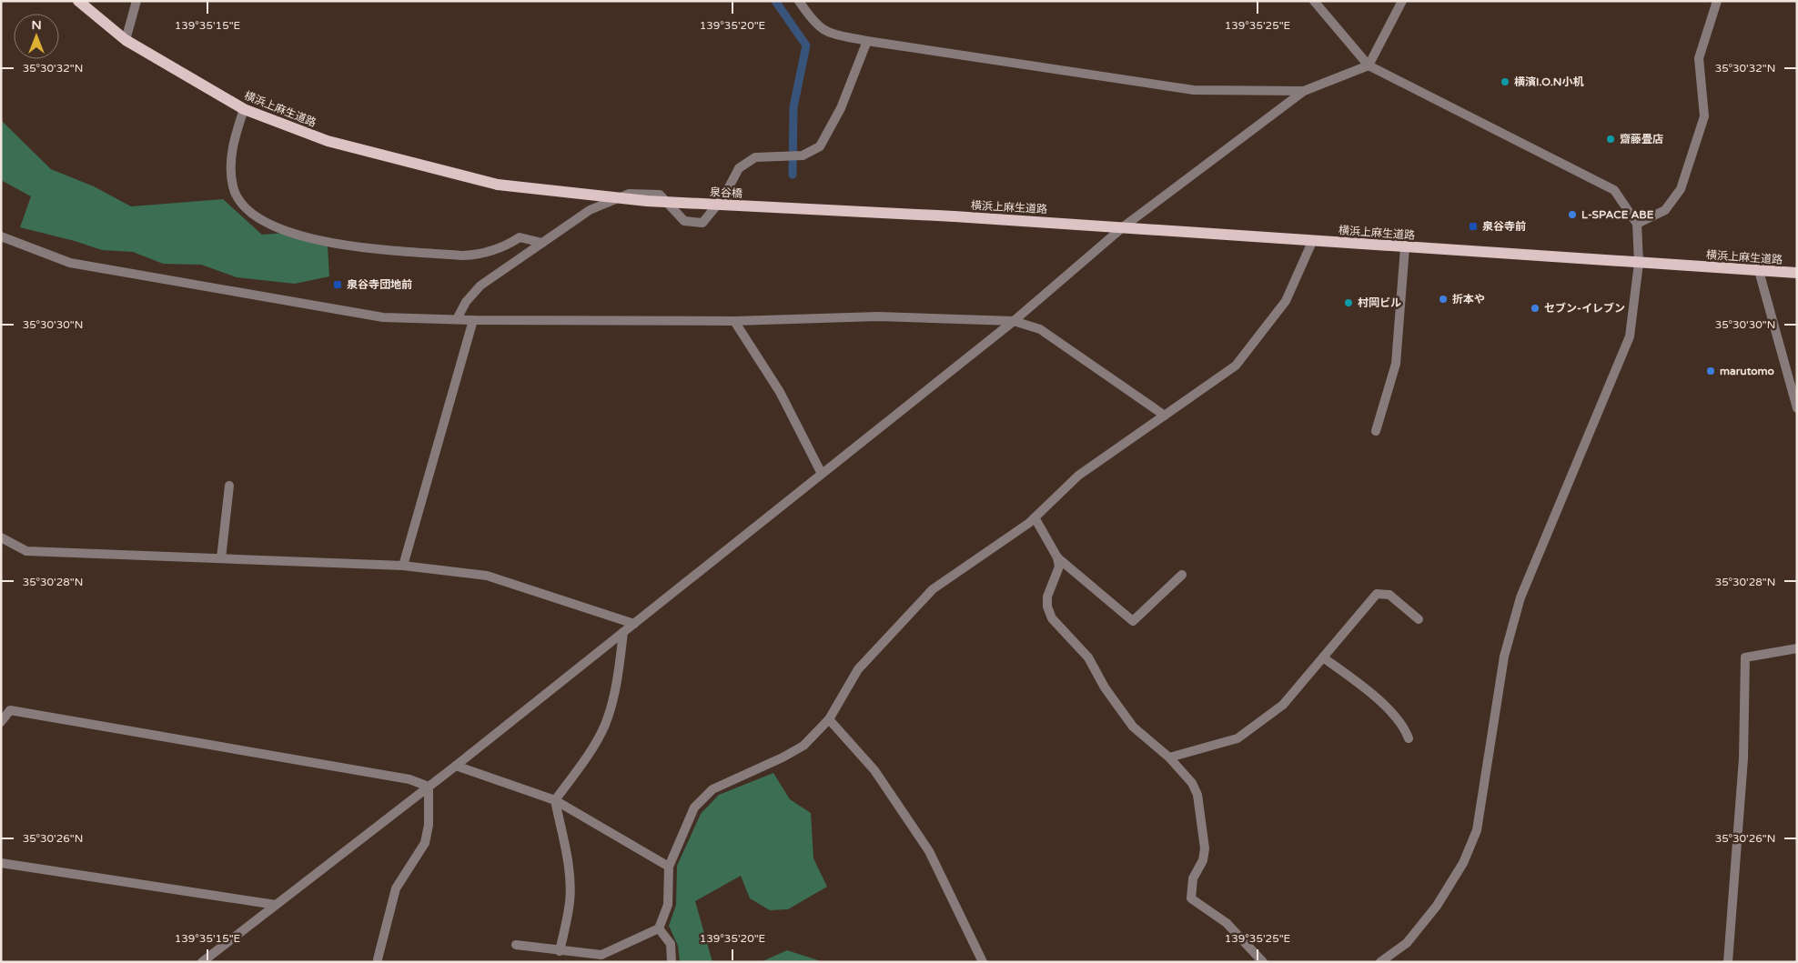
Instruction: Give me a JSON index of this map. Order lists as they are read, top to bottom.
{
  "streets": {
    "main road": ["横浜上麻生道路", "泉谷橋"]
  },
  "crossings": [
    ["横浜上麻生道路", "泉谷橋"]
  ],
  "places": {
    "other": [
      "横濱I.O.N小机",
      "齋藤畳店",
      "L-SPACE ABE",
      "折本や",
      "村岡ビル",
      "セブン-イレブン",
      "marutomo"
    ],
    "transit": ["泉谷寺前", "泉谷寺団地前"]
  },
  "north": "top",
  "coordinates": [
    "139°35'15\"E",
    "139°35'20\"E",
    "139°35'25\"E",
    "35°30'32\"N",
    "35°30'30\"N",
    "35°30'28\"N",
    "35°30'26\"N"
  ]
}
